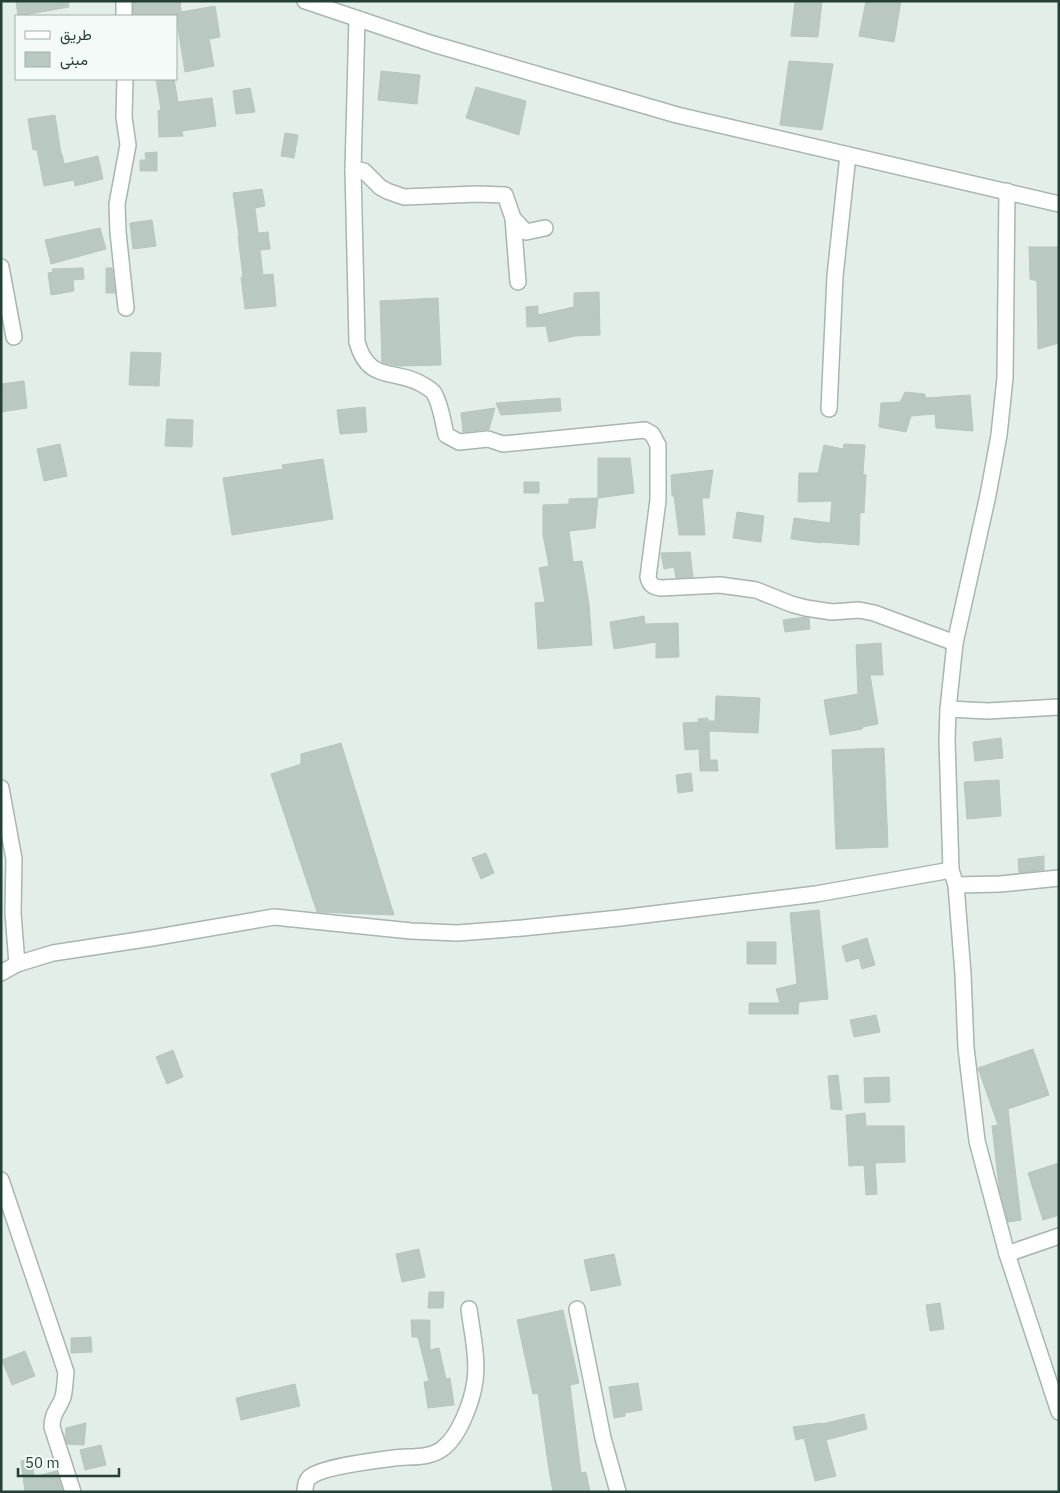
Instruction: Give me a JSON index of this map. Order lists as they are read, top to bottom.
{
  "legend": ["طريق", "مبنى"],
  "scale_bar": "50 m"
}
